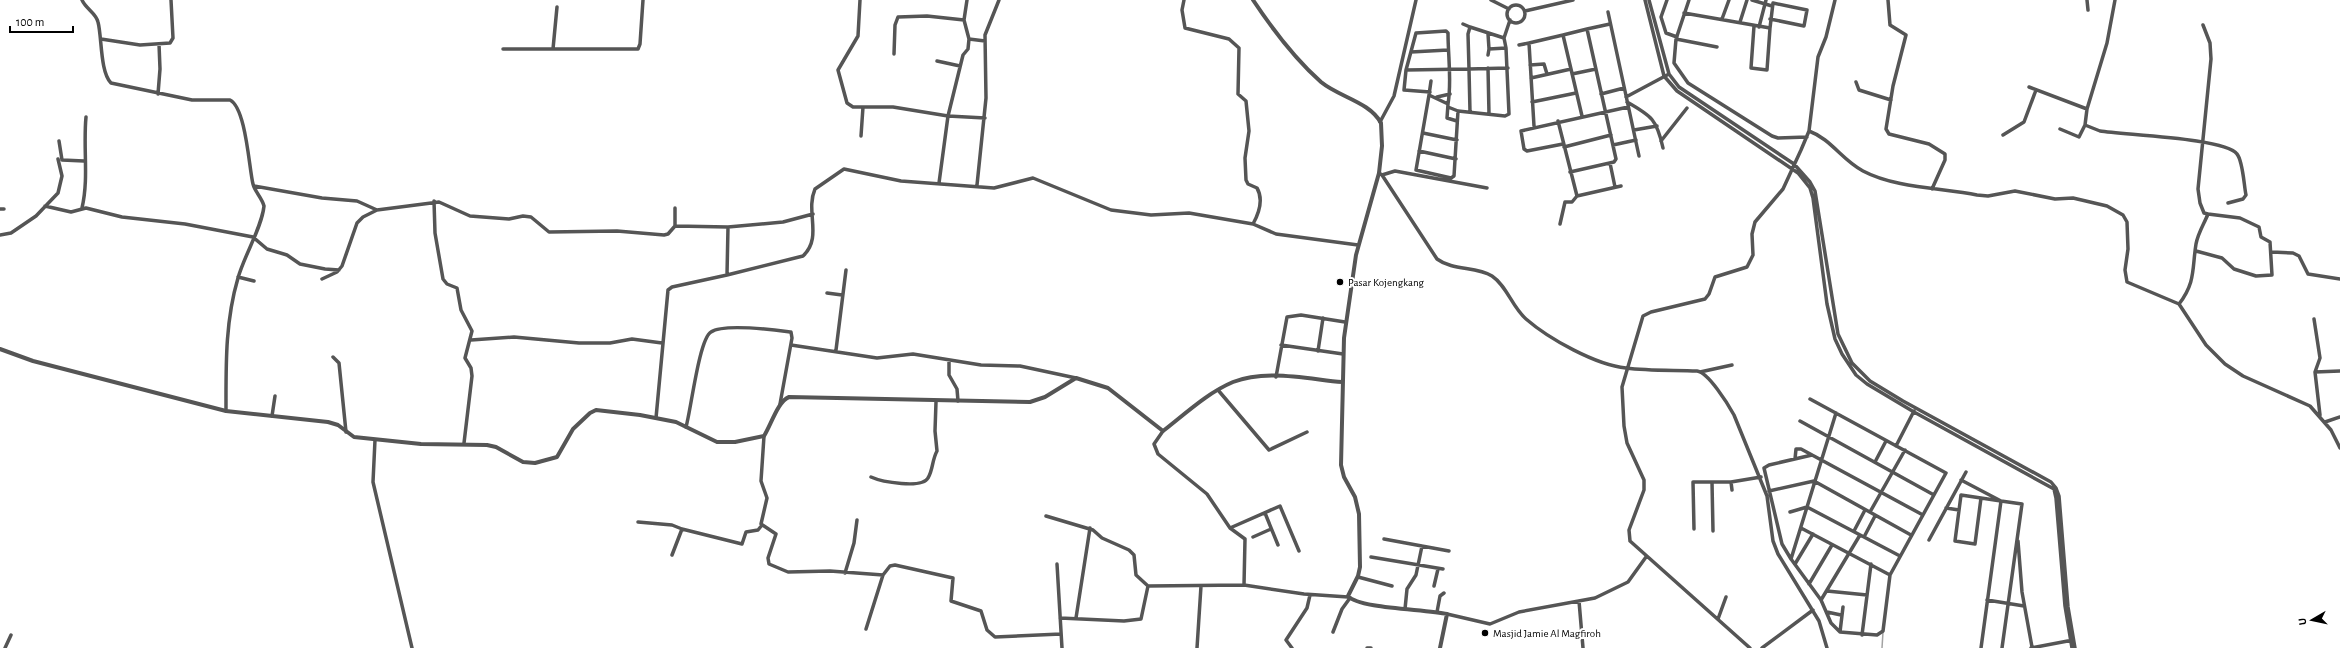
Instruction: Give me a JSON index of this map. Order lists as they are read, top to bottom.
{
  "places": ["Pasar Kojengkang", "Masjid Jamie Al Magfiroh"],
  "scale_bar": "100 m",
  "north": "left"
}
